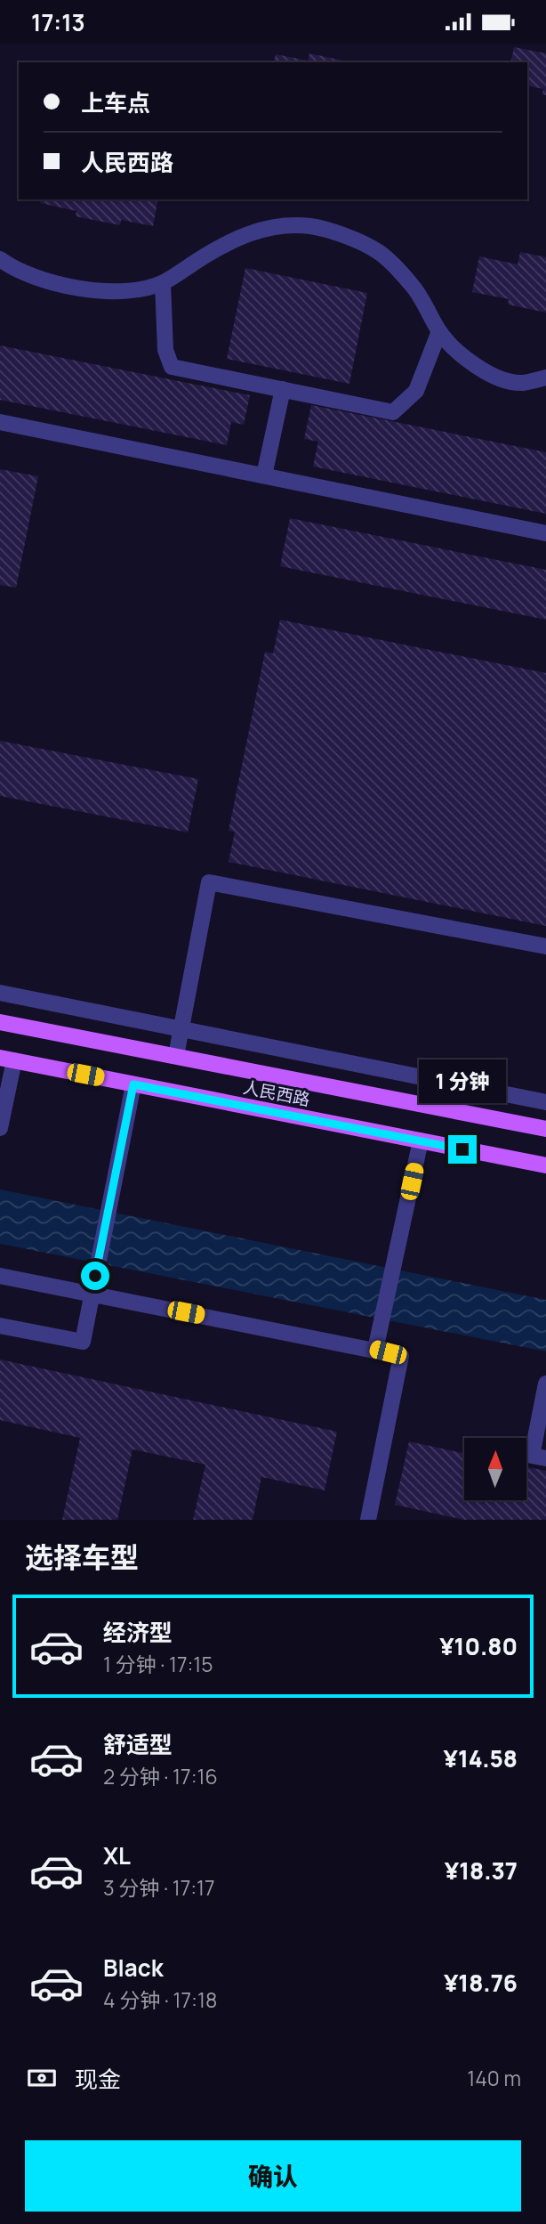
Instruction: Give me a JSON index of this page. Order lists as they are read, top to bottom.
{
  "streets": {
    "main road": ["人民西路"]
  },
  "north": "top",
  "page": {
    "status": "17:13",
    "banner": ["上车点", "人民西路"],
    "bubble": "1 分钟",
    "heading": "选择车型",
    "list": [
      {
        "name": "经济型",
        "note": "1 分钟 · 17:15",
        "value": "¥10.80"
      },
      {
        "name": "舒适型",
        "note": "2 分钟 · 17:16",
        "value": "¥14.58"
      },
      {
        "name": "XL",
        "note": "3 分钟 · 17:17",
        "value": "¥18.37"
      },
      {
        "name": "Black",
        "note": "4 分钟 · 17:18",
        "value": "¥18.76"
      }
    ],
    "pay": ["现金", "140 m"],
    "buttons": "确认"
  }
}
